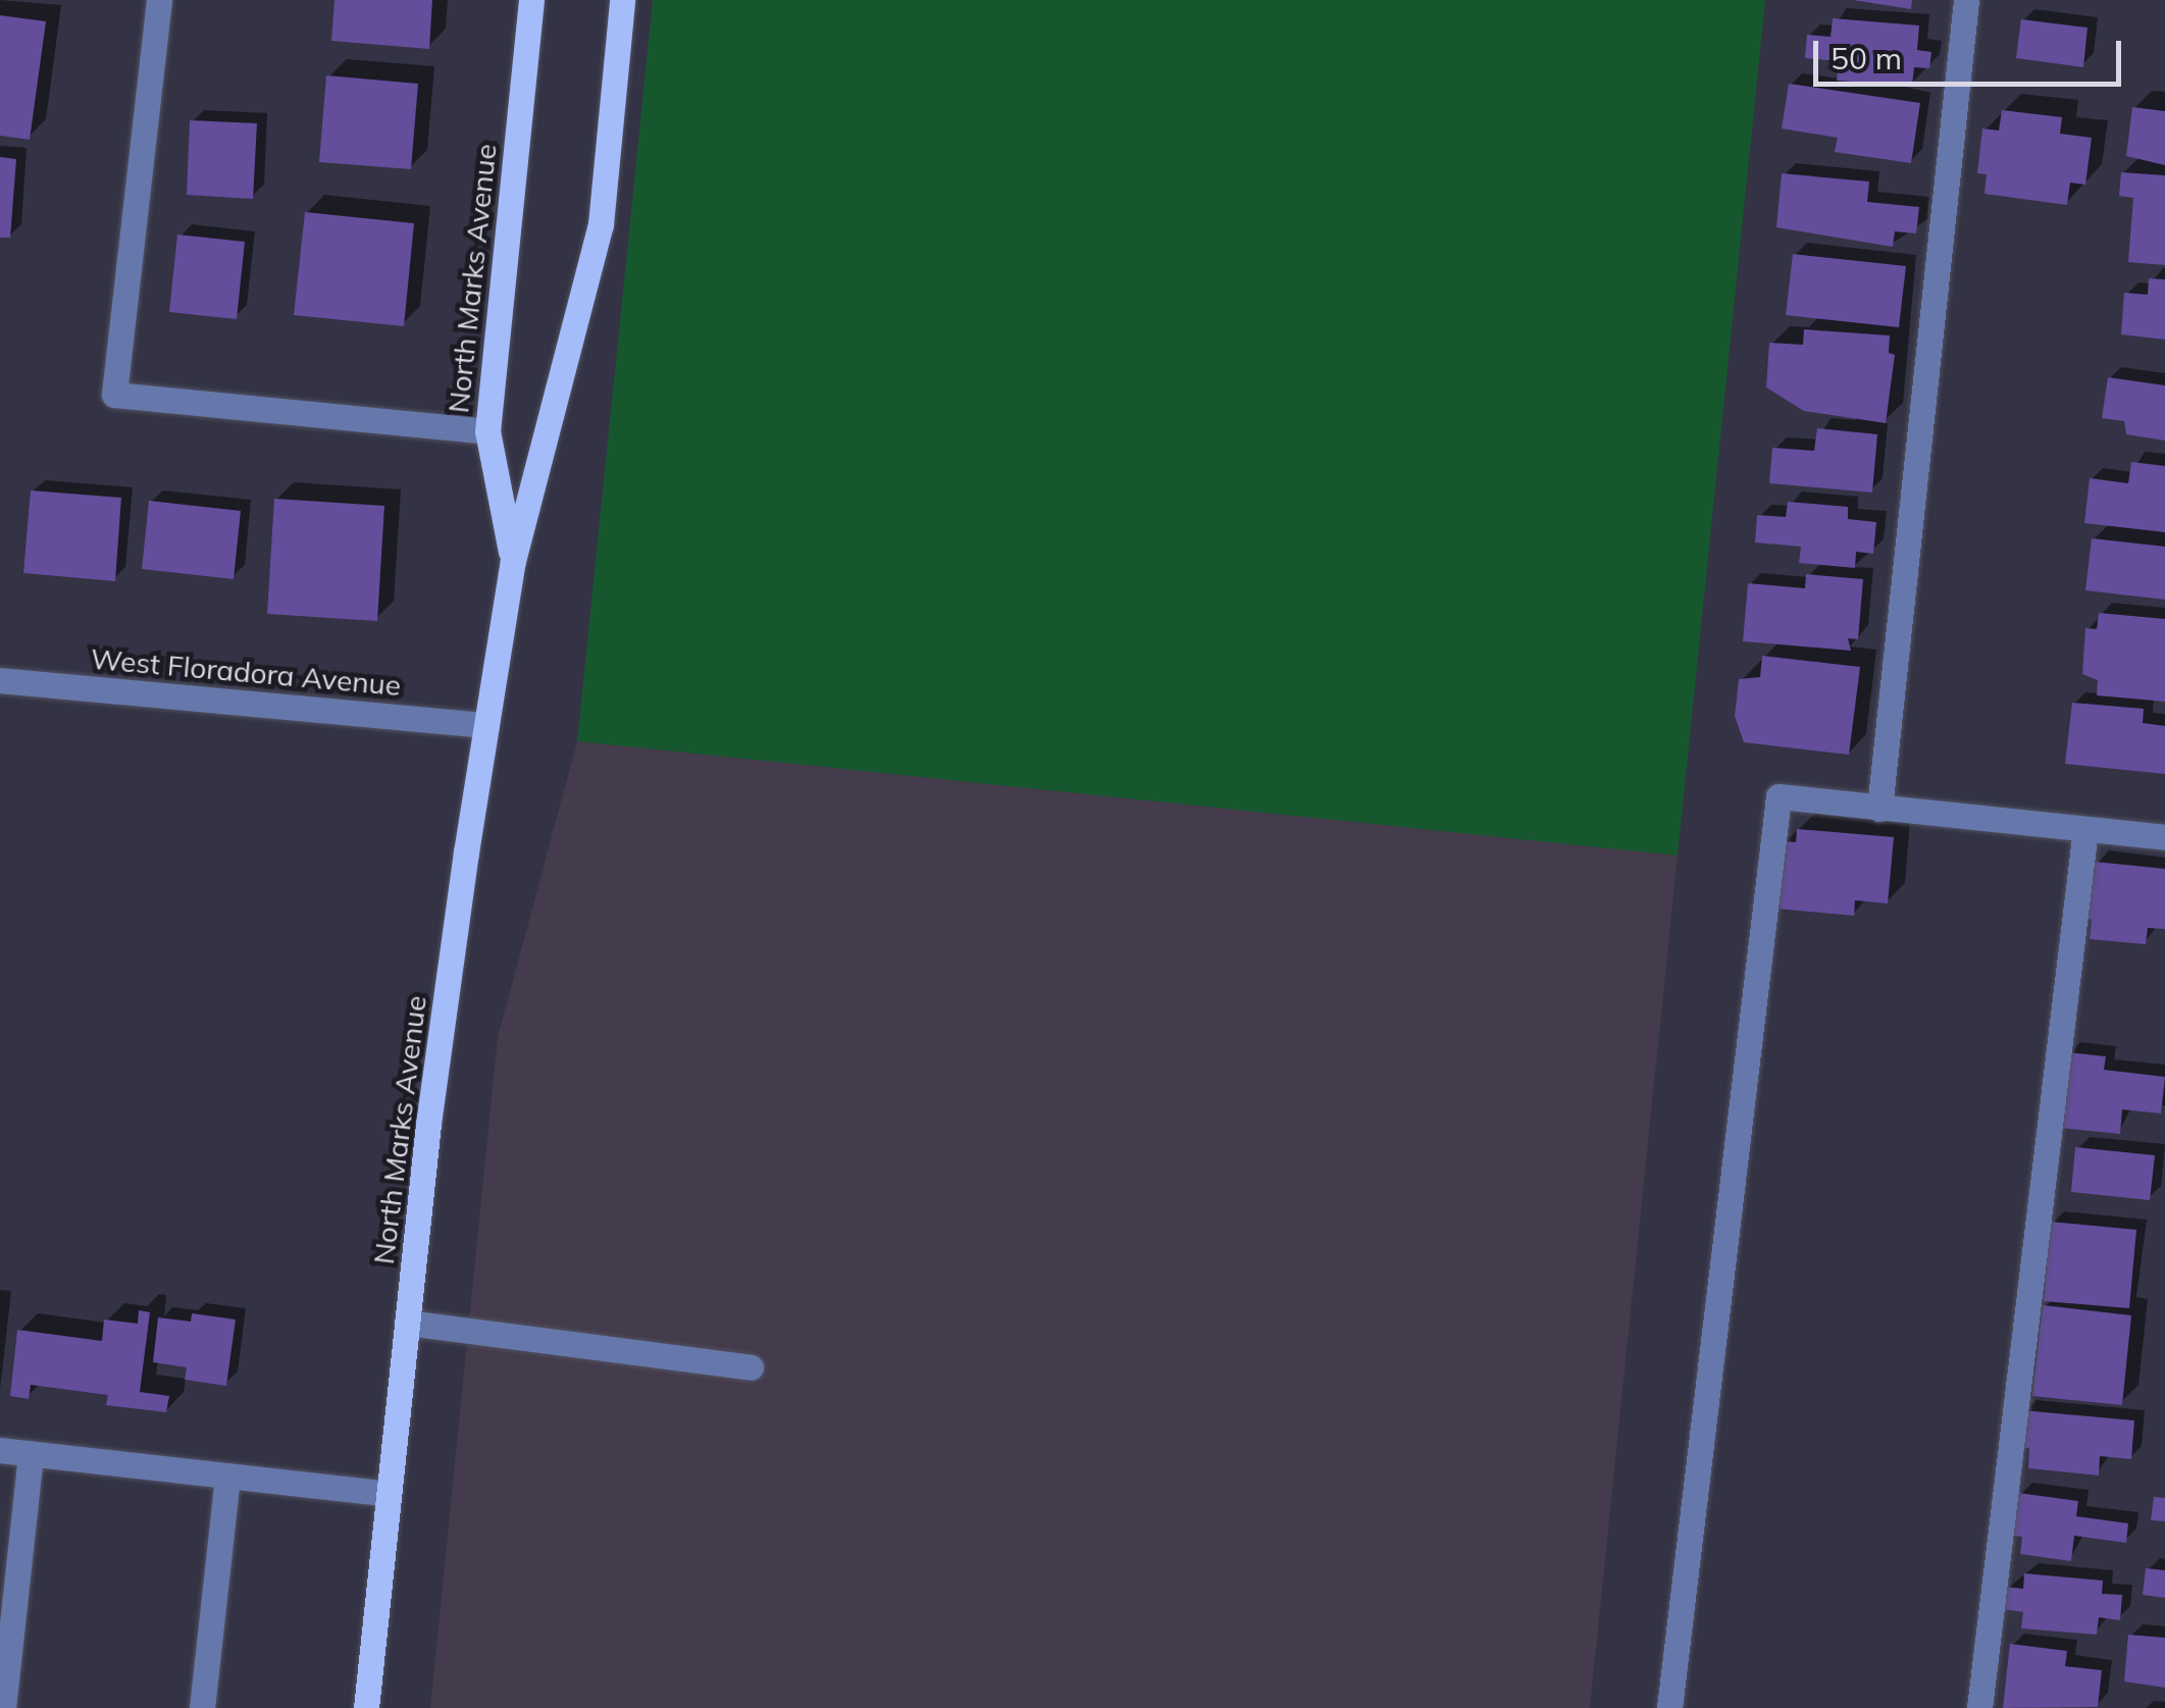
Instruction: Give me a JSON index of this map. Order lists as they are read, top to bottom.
{
  "streets": {
    "main road": ["North Marks Avenue"],
    "street": ["West Floradora Avenue"]
  },
  "crossings": [
    ["North Marks Avenue", "West Floradora Avenue"]
  ],
  "scale_bar": "50 m"
}
